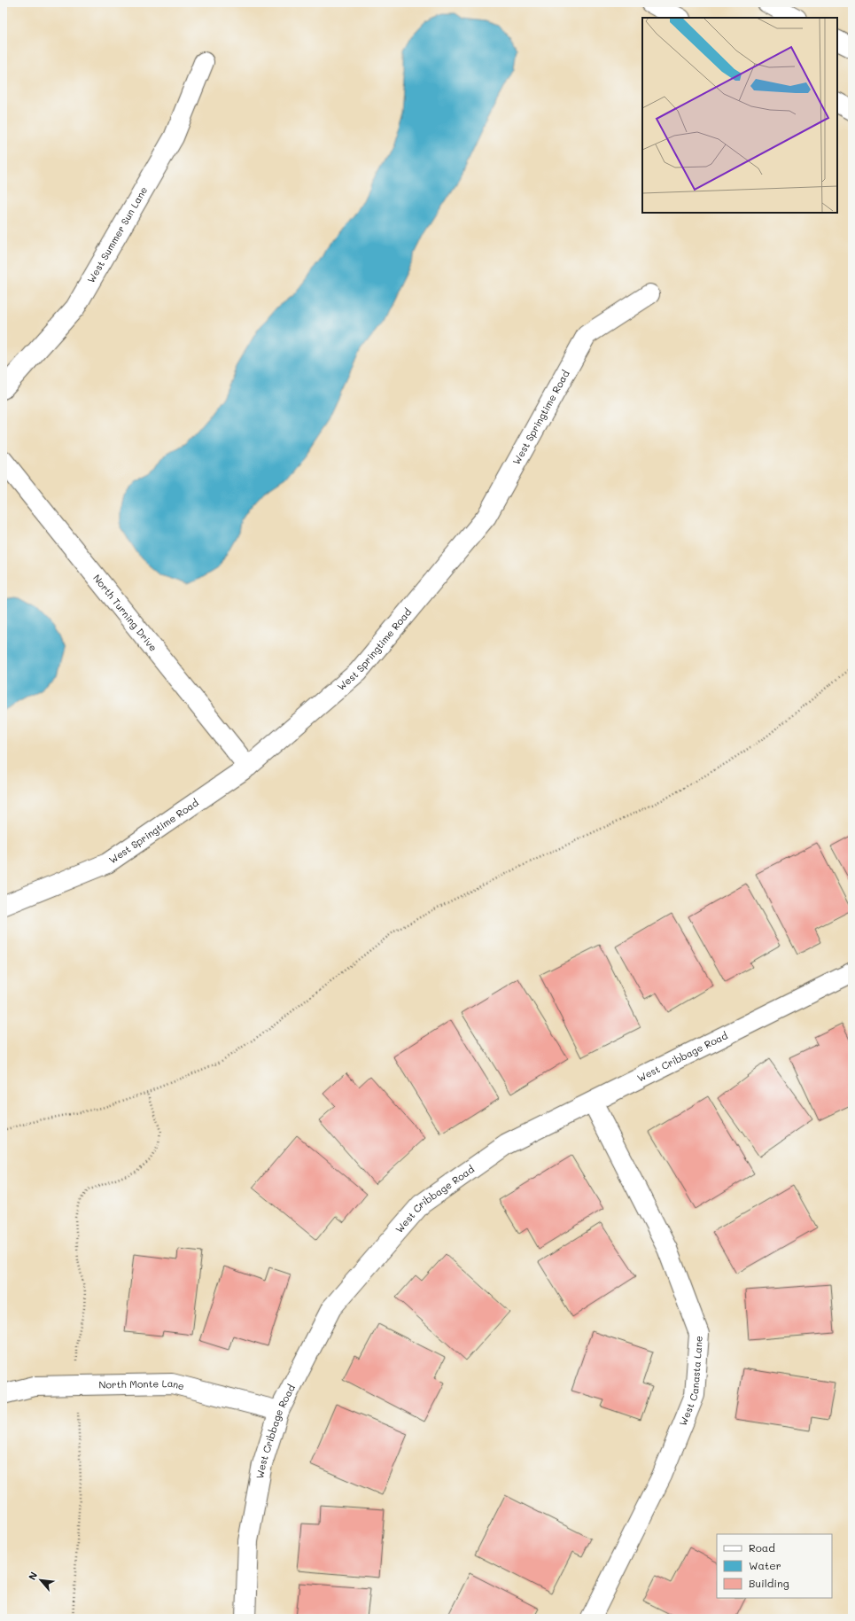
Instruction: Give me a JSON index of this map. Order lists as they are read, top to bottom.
{
  "streets": {
    "street": [
      "West Summer Sun Lane",
      "West Springtime Road",
      "North Turning Drive",
      "West Cribbage Road",
      "West Canasta Lane",
      "North Monte Lane"
    ]
  },
  "crossings": [
    ["West Springtime Road", "North Turning Drive"],
    ["West Cribbage Road", "West Canasta Lane"],
    ["West Cribbage Road", "North Monte Lane"]
  ],
  "legend": ["Road", "Water", "Building"],
  "north": "top left"
}
